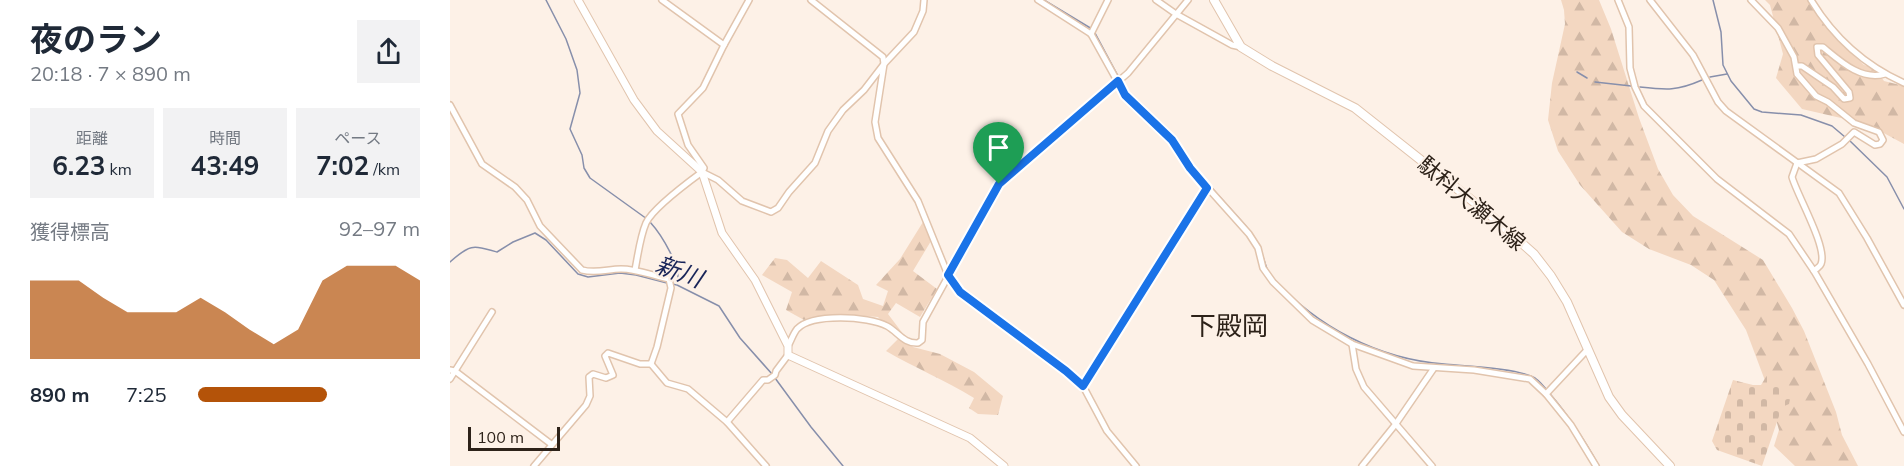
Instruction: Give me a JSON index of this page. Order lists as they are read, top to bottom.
{
  "streets": {
    "main road": ["駄科大瀬木線"]
  },
  "districts": ["下殿岡"],
  "water": ["新川"],
  "scale_bar": "100 m",
  "page": {
    "heading": ["夜のラン", "20:18 · 7 × 890 m"],
    "stats": [
      ["距離", "6.23 km"],
      ["時間", "43:49"],
      ["ペース", "7:02 /km"]
    ],
    "chart": ["獲得標高", "92–97 m"],
    "list": [
      {
        "name": "890 m",
        "note": "7:25"
      }
    ],
    "scale": "100 m"
  }
}
